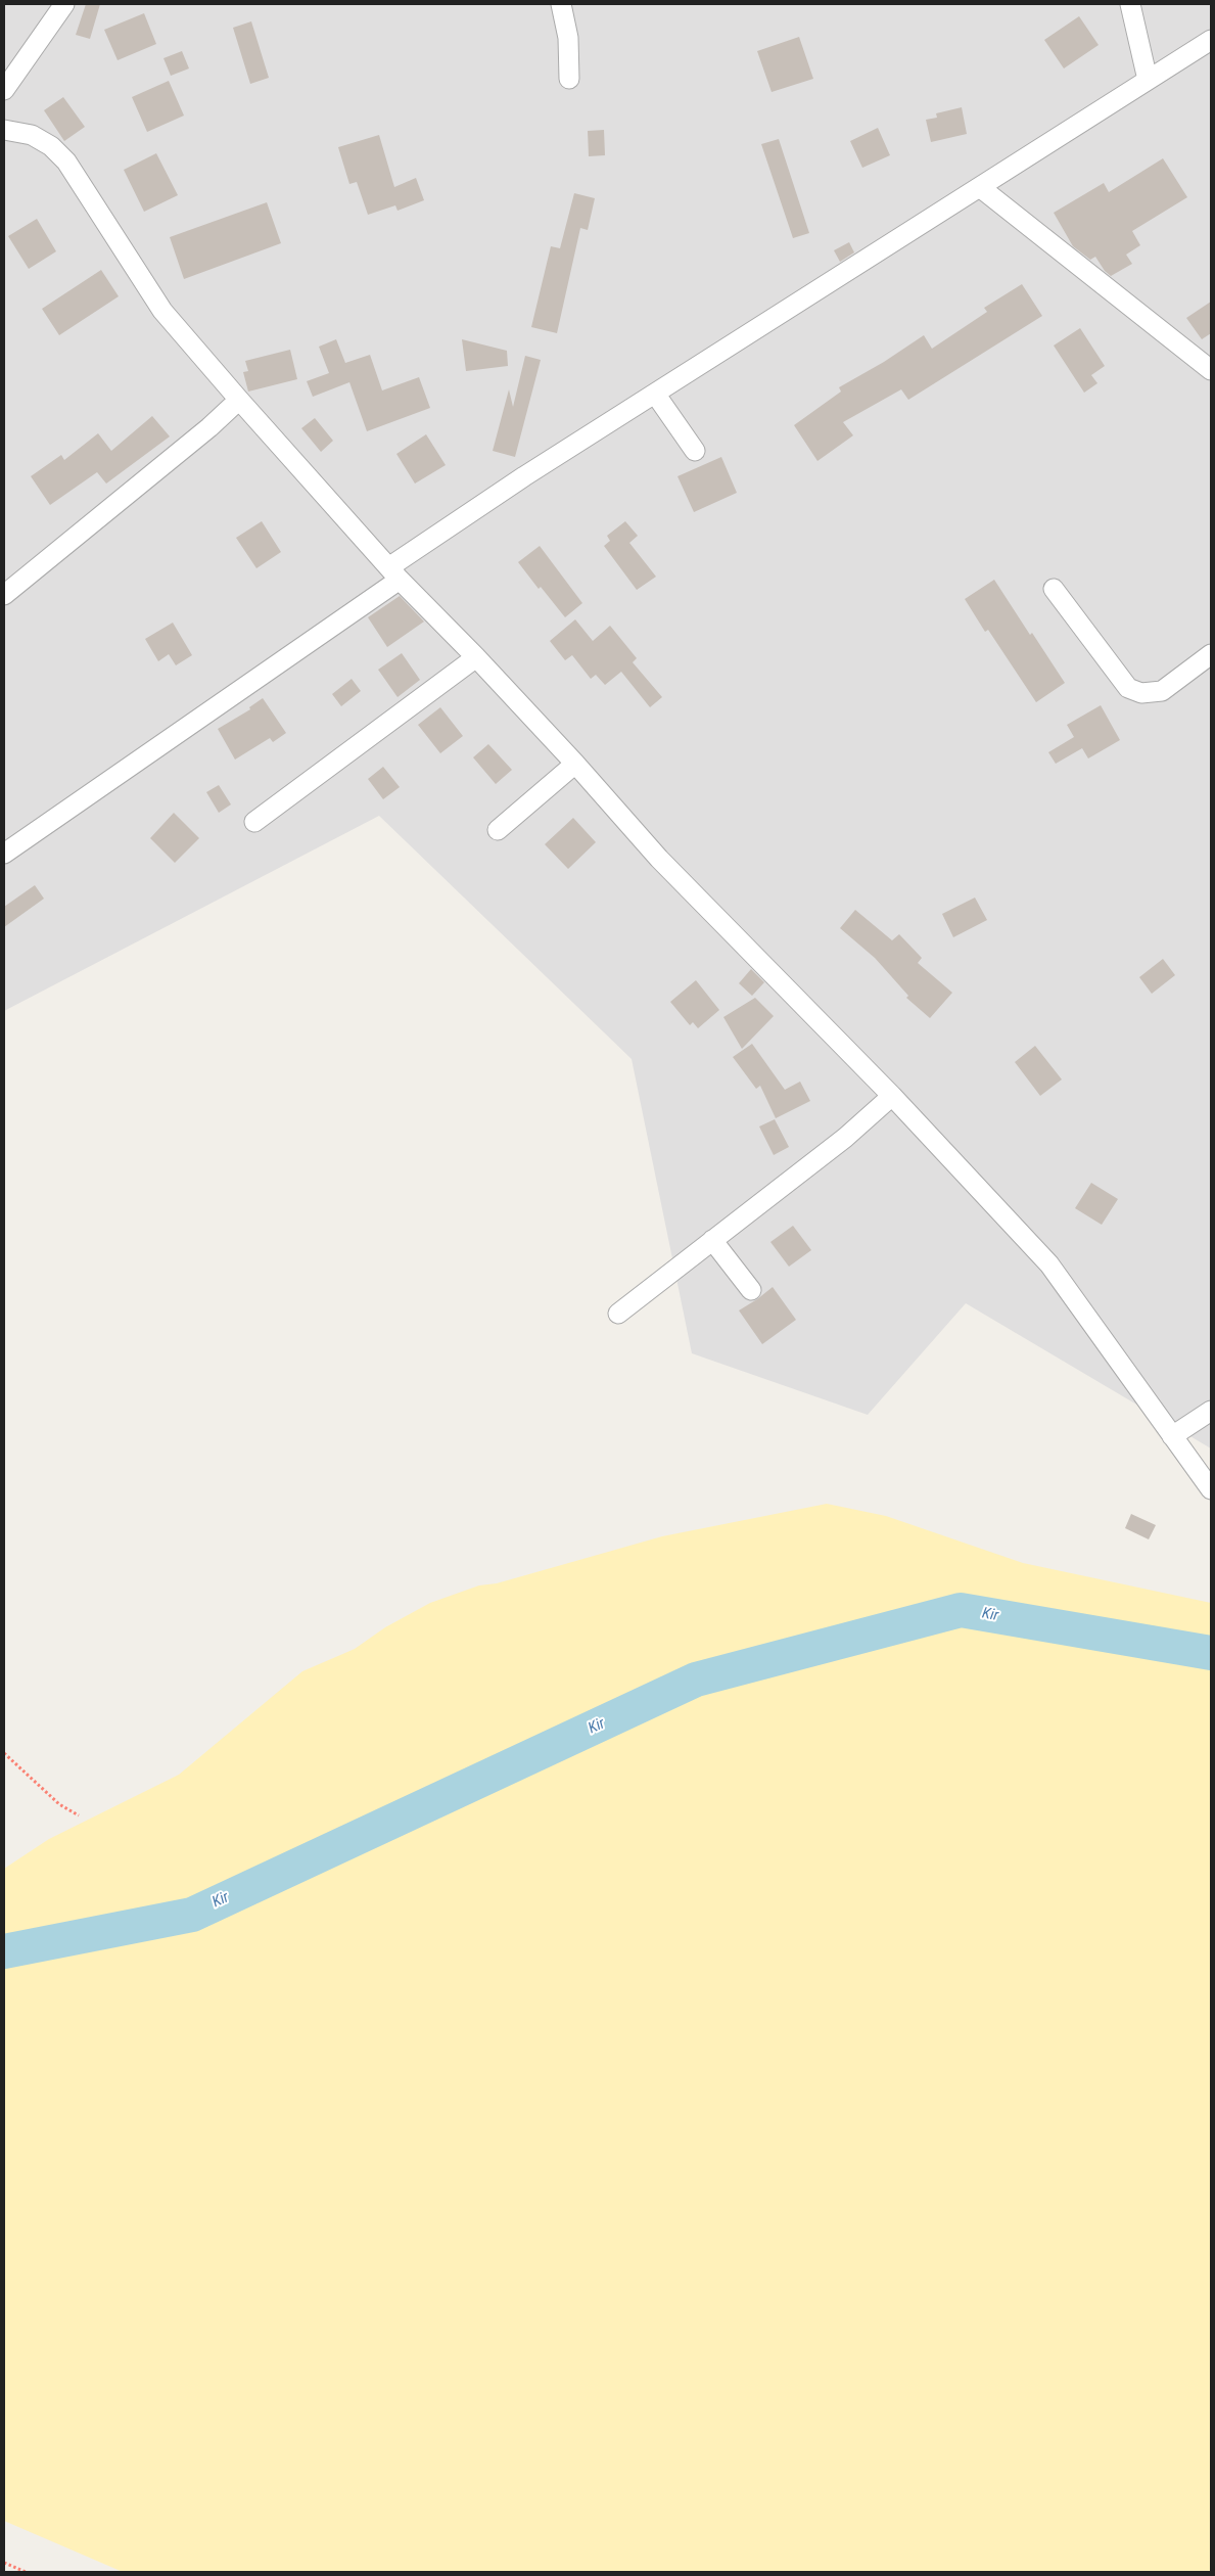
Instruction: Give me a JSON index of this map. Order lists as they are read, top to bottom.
{
  "water": ["Kir"]
}
